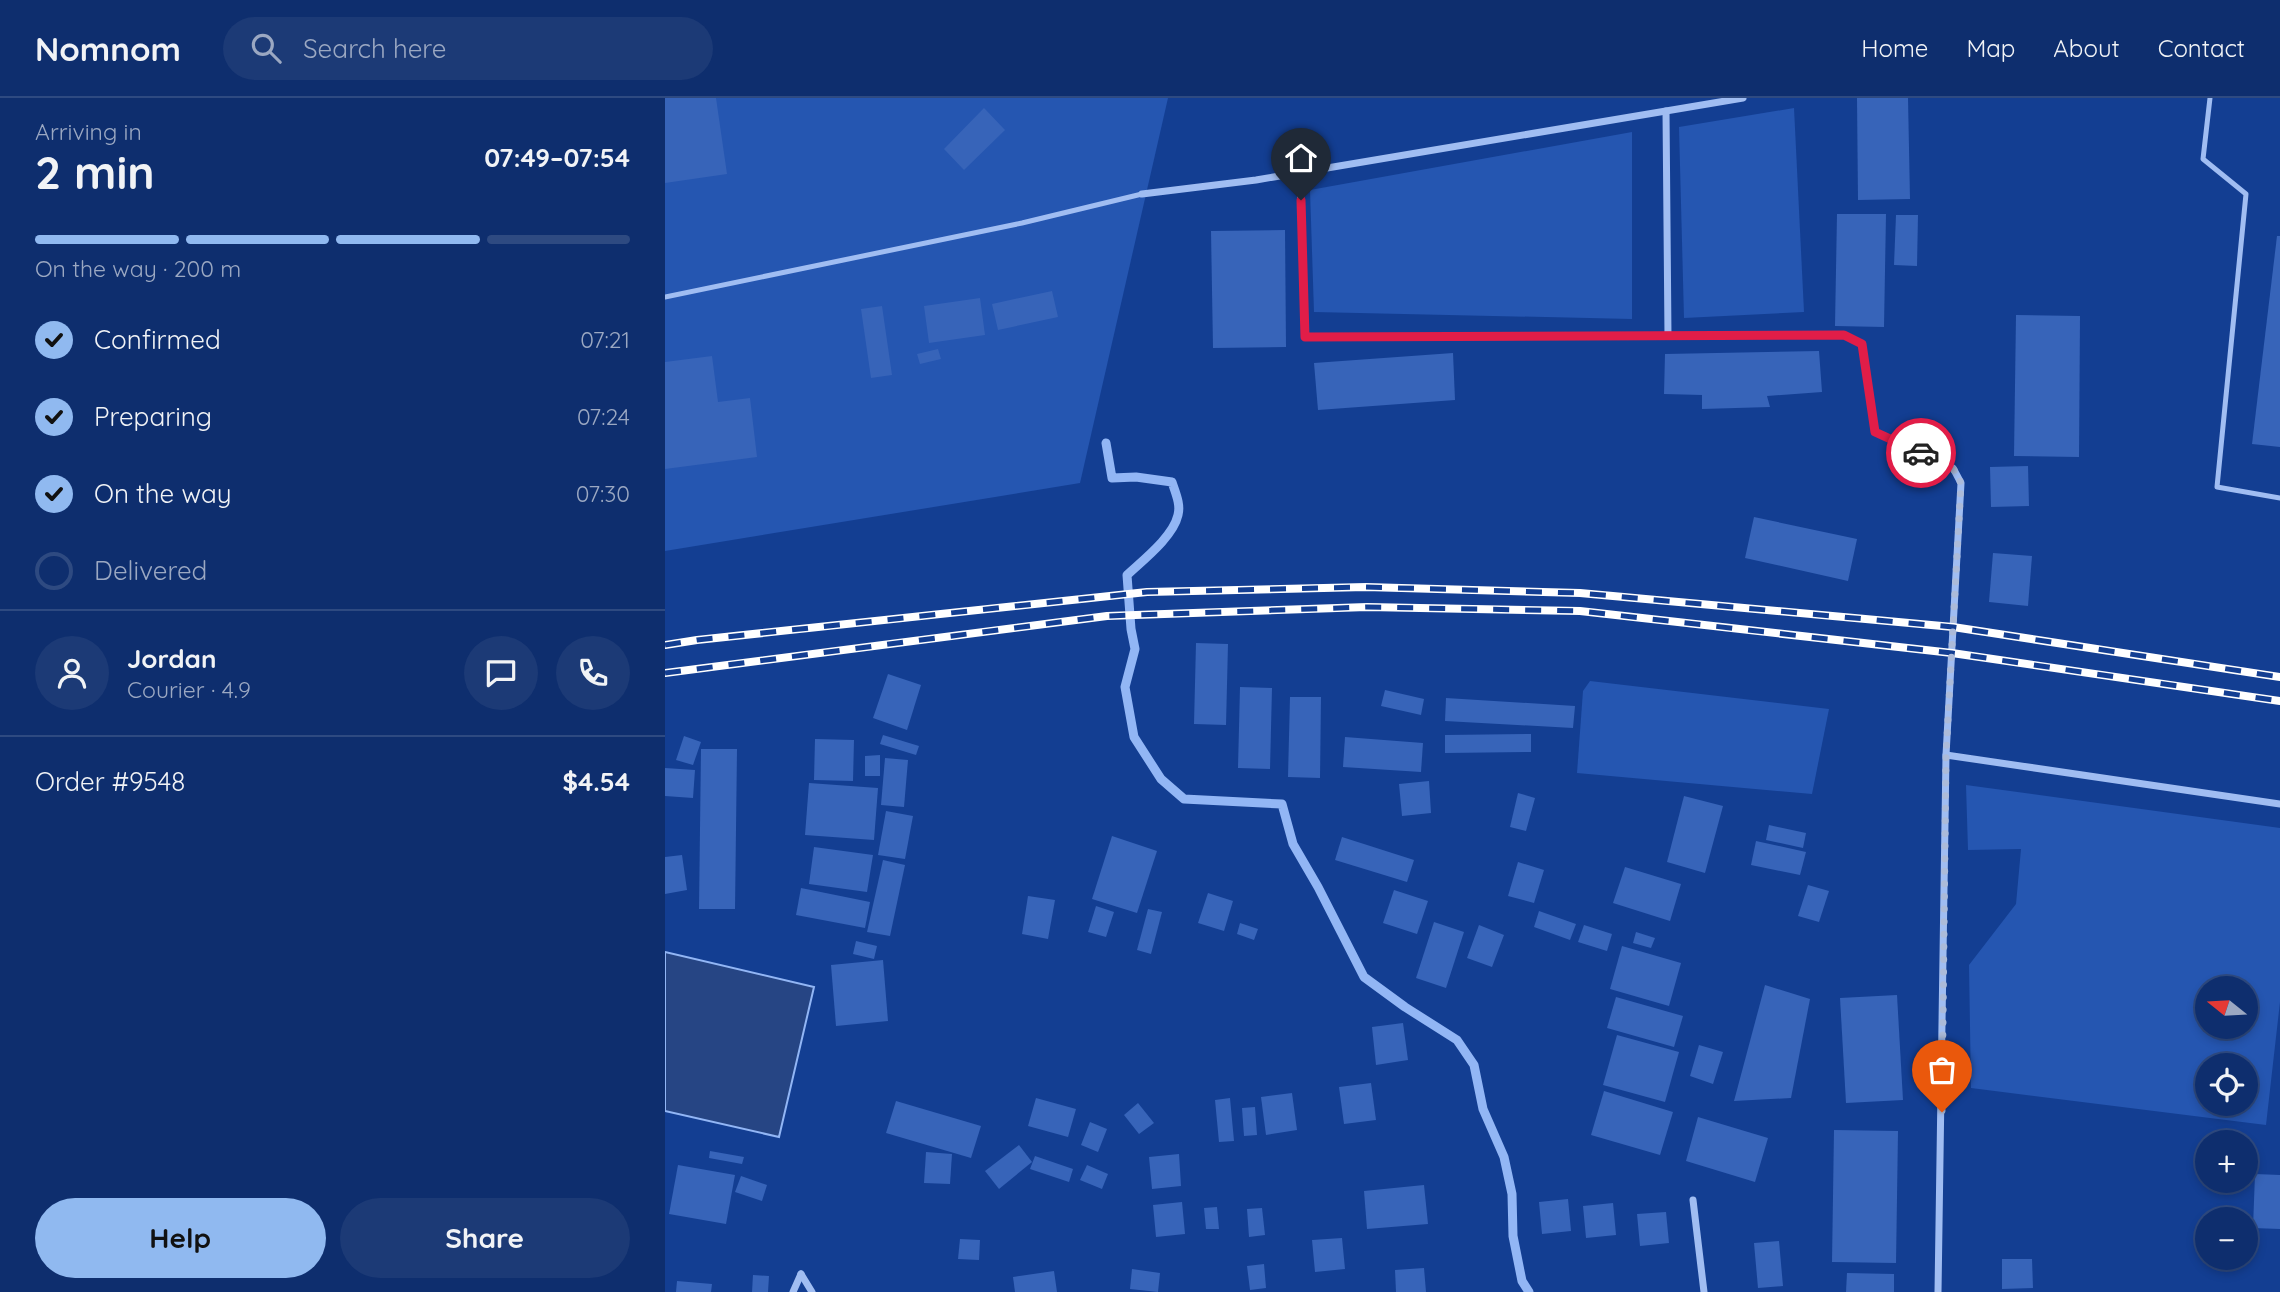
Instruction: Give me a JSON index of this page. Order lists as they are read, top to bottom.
{
  "north": "left",
  "page": {
    "header": "Nomnom",
    "search": "Search here",
    "nav": [
      "Home",
      "Map",
      "About",
      "Contact"
    ],
    "heading": ["2 min", "Arriving in", "07:49–07:54"],
    "panel": [
      "Jordan",
      "Courier · 4.9",
      "Order #9548",
      "$4.54"
    ],
    "bar": "On the way · 200 m",
    "list": [
      ["Confirmed", "07:21"],
      ["Preparing", "07:24"],
      ["On the way", "07:30"],
      "Delivered"
    ],
    "map_buttons": ["+", "−"],
    "buttons": ["Help", "Share"]
  }
}
